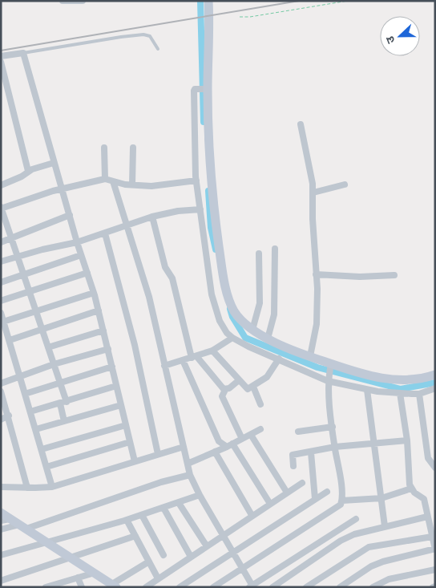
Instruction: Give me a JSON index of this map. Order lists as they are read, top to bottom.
{
  "north": "left"
}
